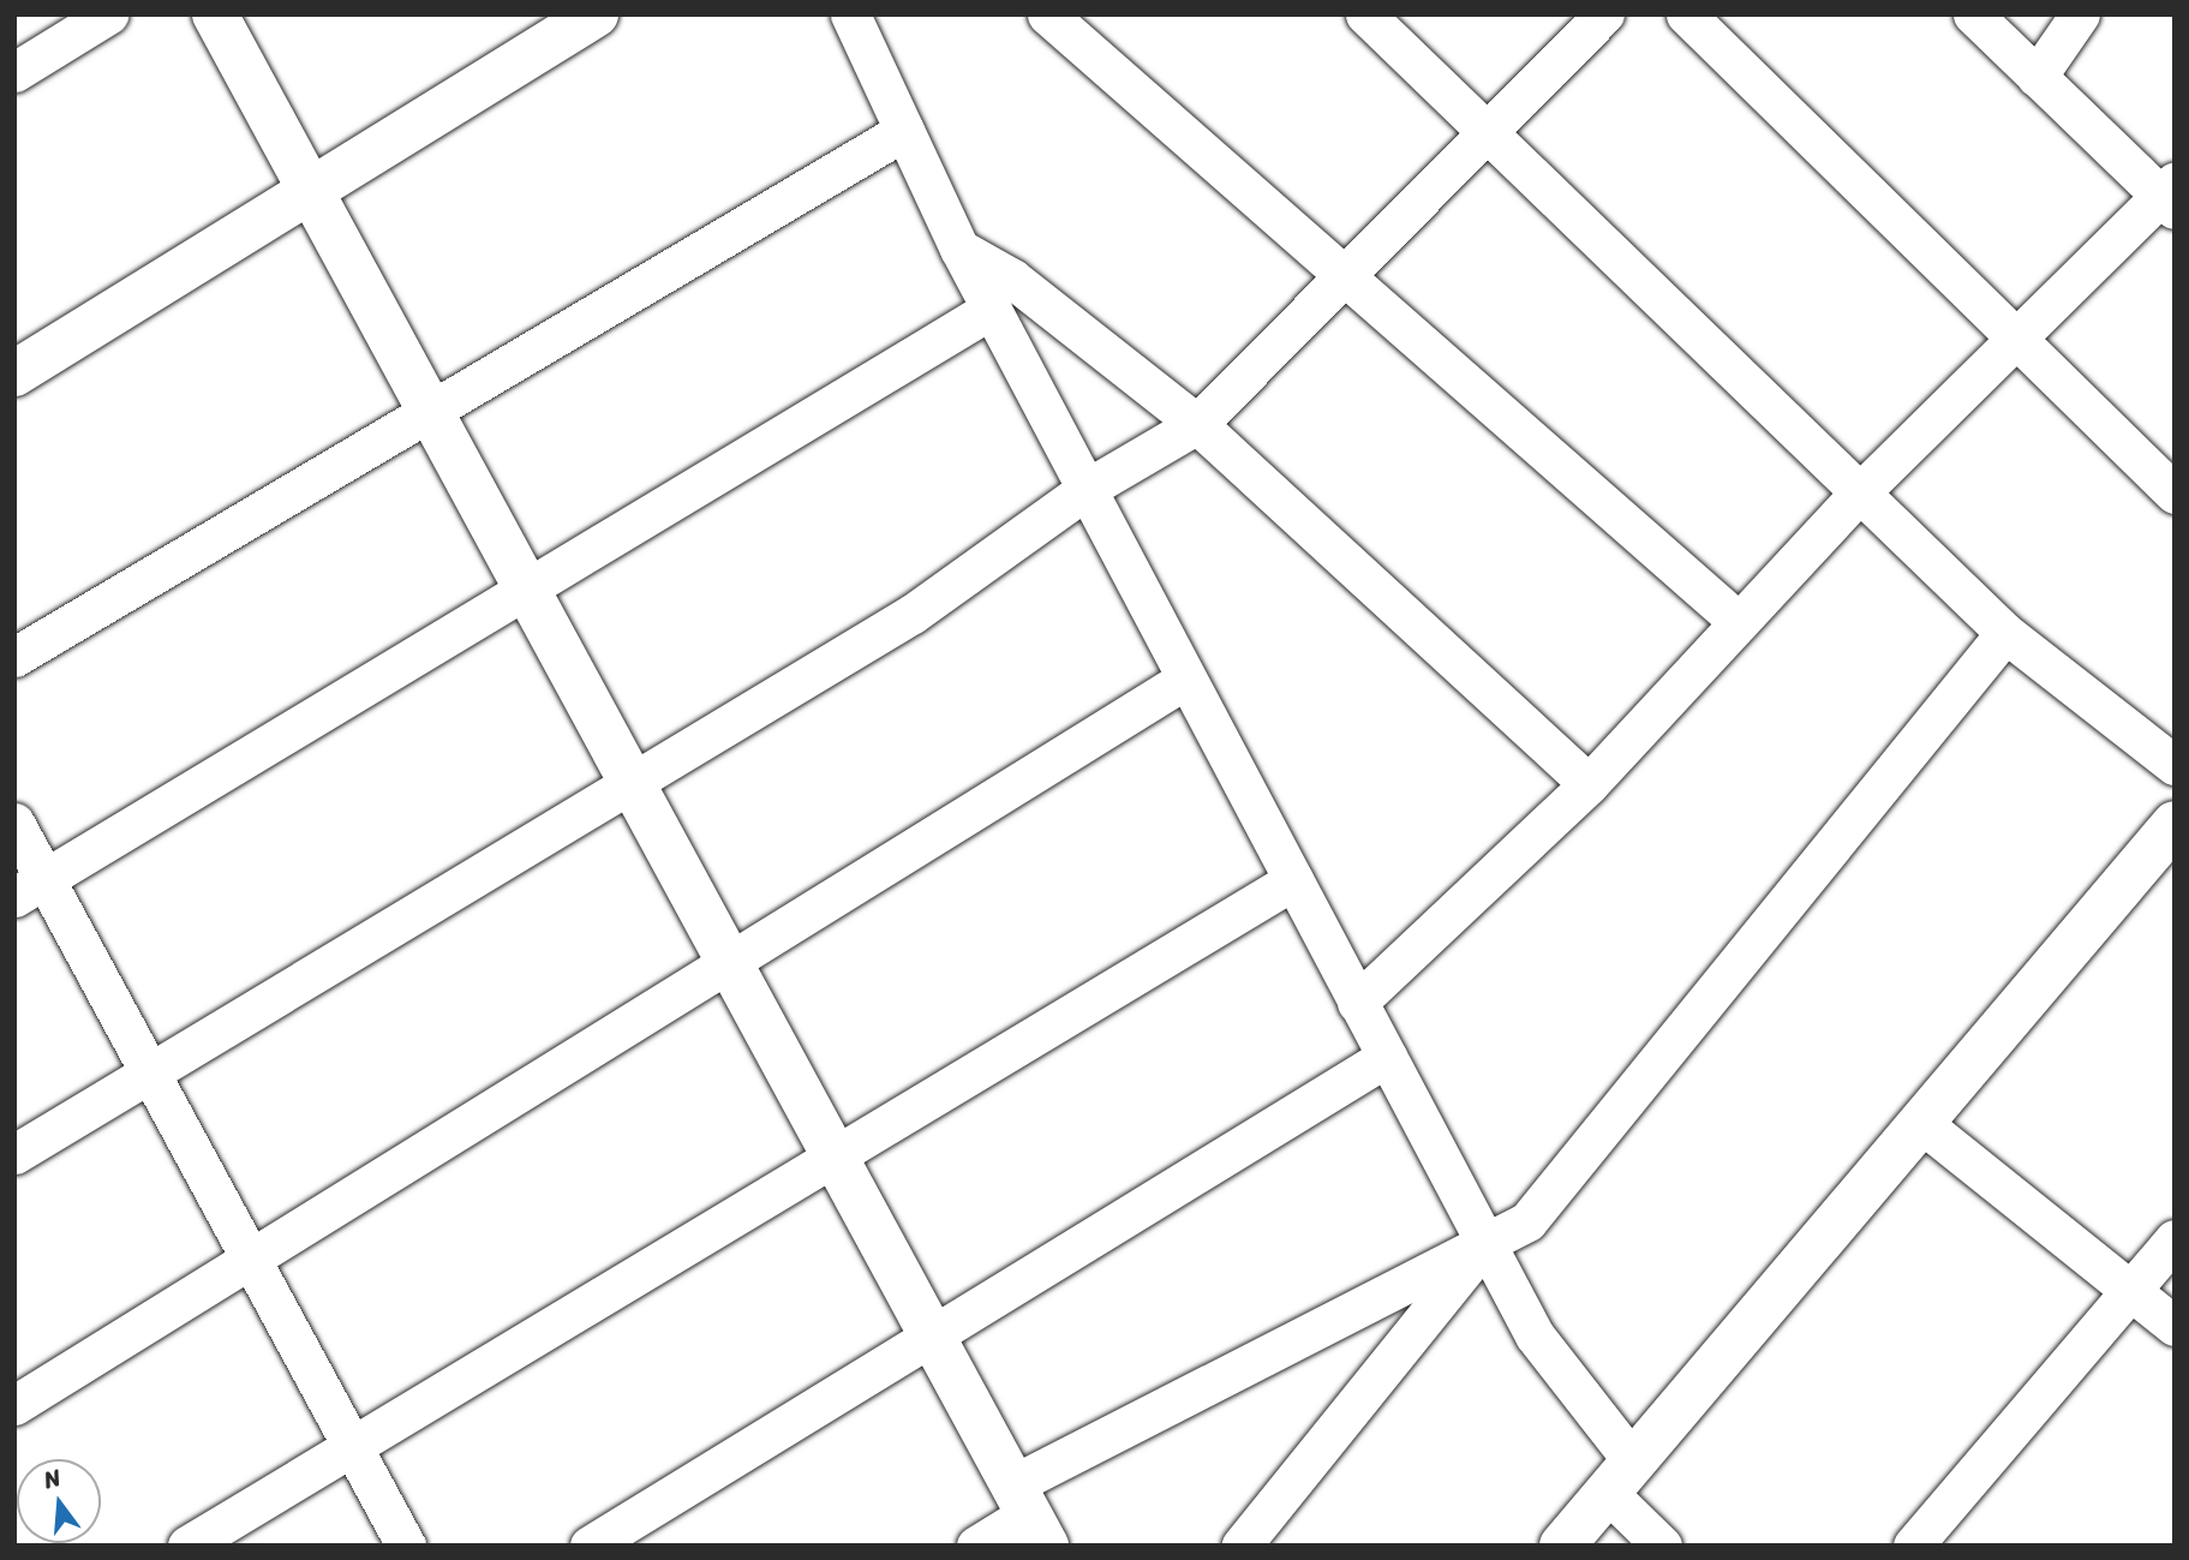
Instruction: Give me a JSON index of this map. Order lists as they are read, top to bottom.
{
  "north": "top"
}
